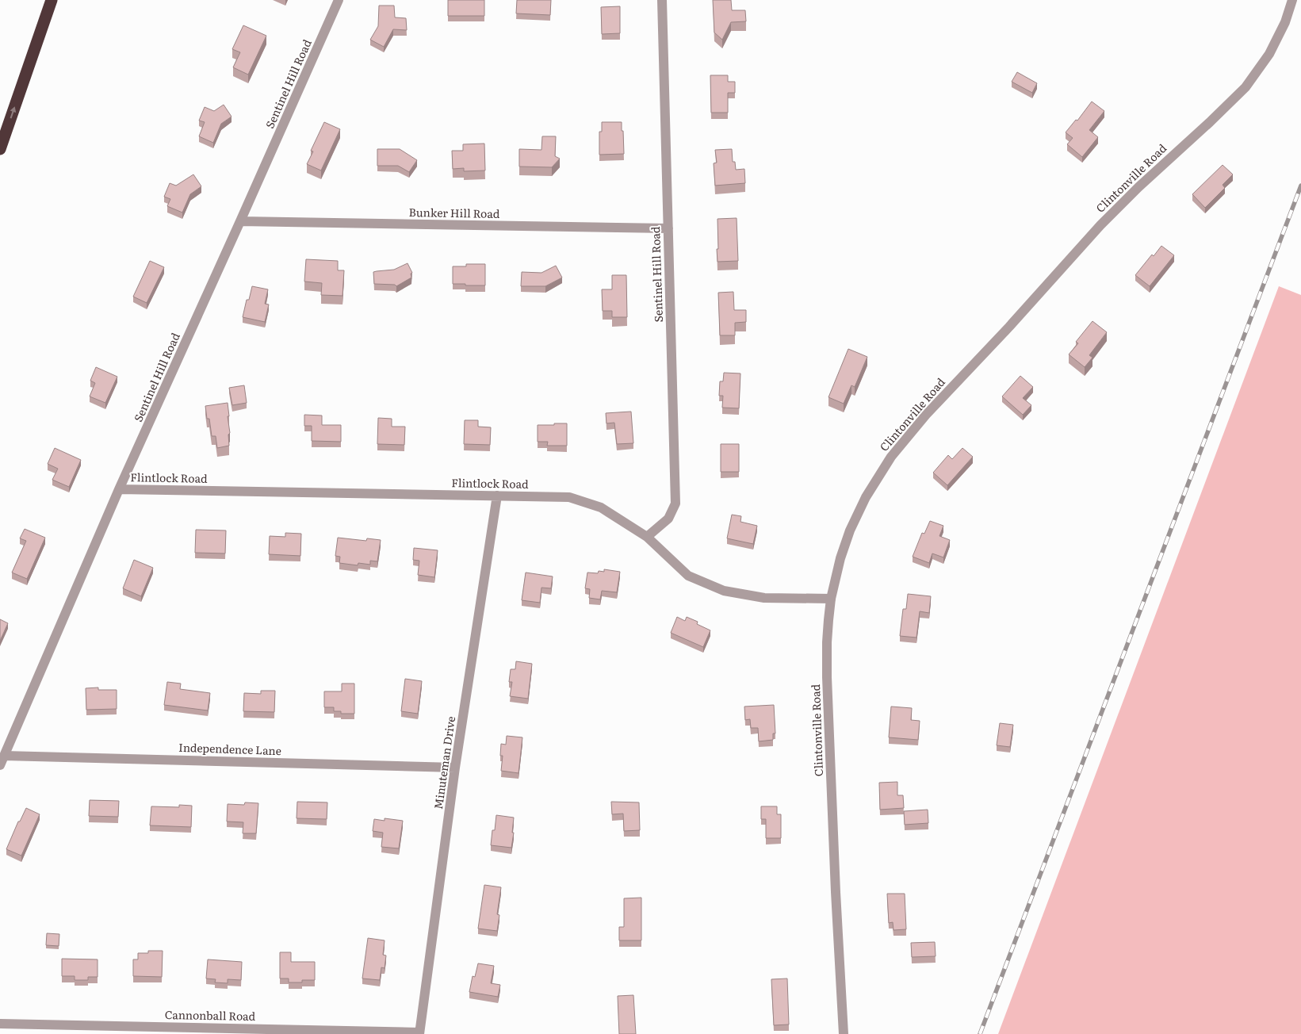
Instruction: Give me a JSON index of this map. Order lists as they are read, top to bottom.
{
  "streets": {
    "street": [
      "Sentinel Hill Road",
      "Clintonville Road",
      "Bunker Hill Road",
      "Flintlock Road",
      "Independence Lane",
      "Minuteman Drive",
      "Cannonball Road"
    ]
  },
  "crossings": [
    ["Sentinel Hill Road", "Bunker Hill Road"],
    ["Sentinel Hill Road", "Flintlock Road"],
    ["Sentinel Hill Road", "Independence Lane"],
    ["Clintonville Road", "Flintlock Road"],
    ["Flintlock Road", "Minuteman Drive"],
    ["Independence Lane", "Minuteman Drive"],
    ["Minuteman Drive", "Cannonball Road"]
  ]
}
